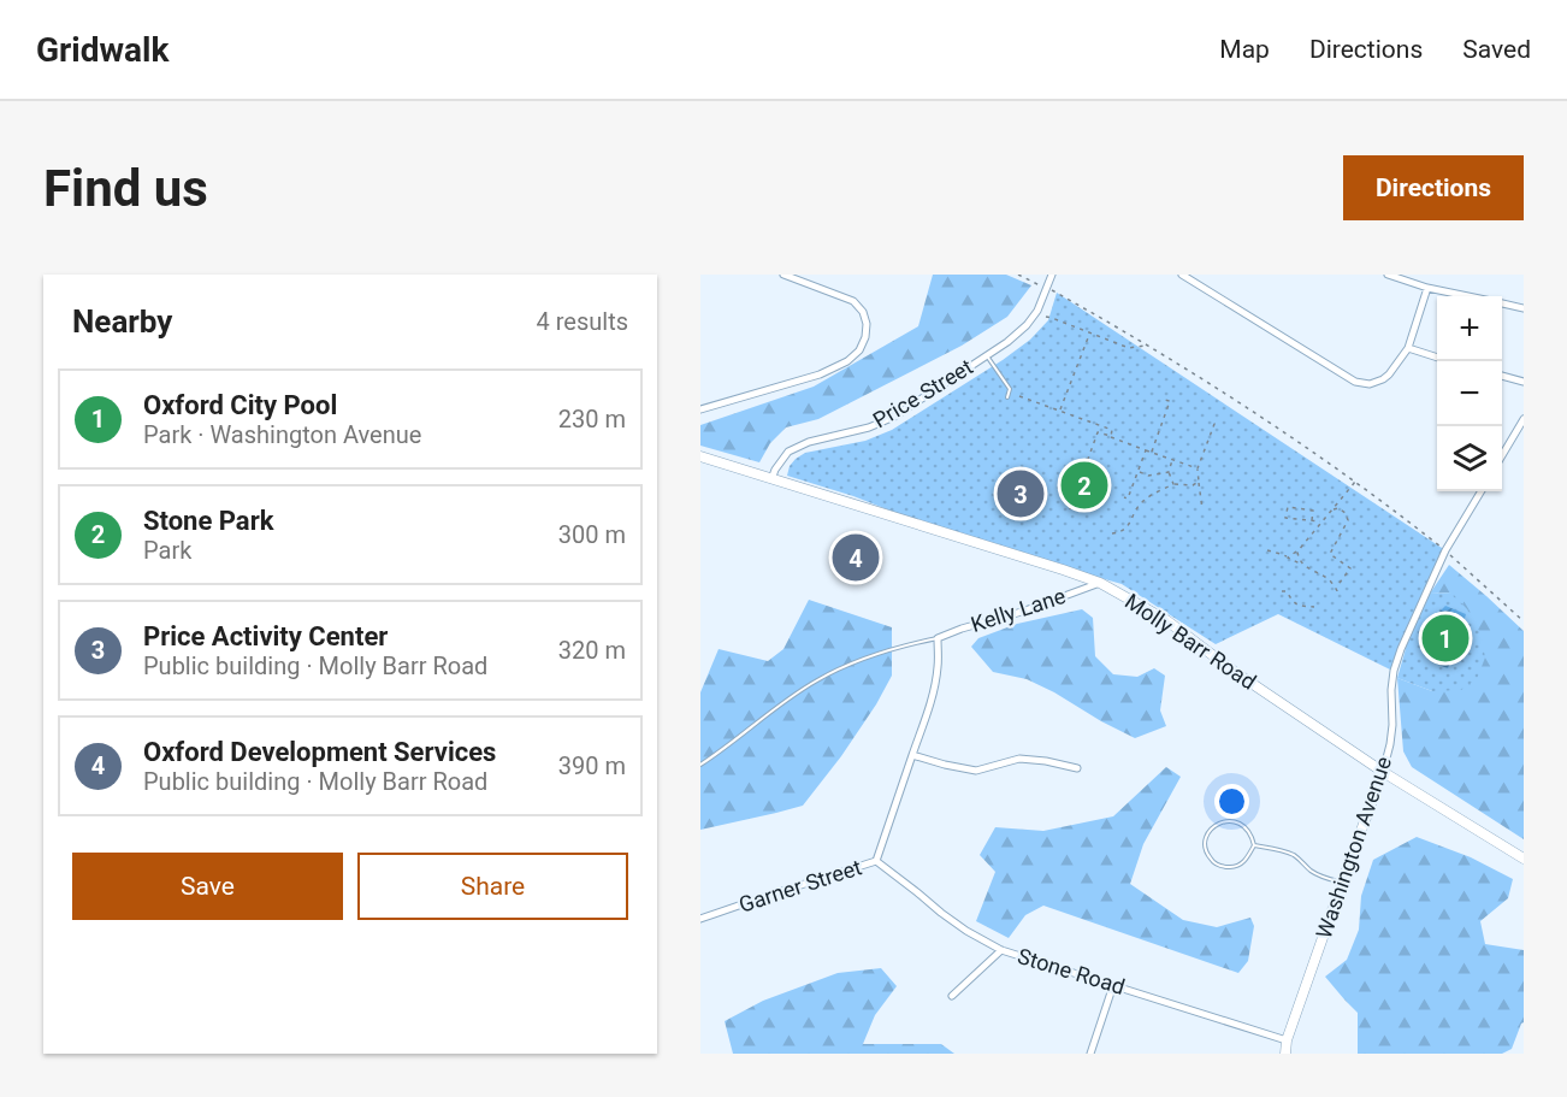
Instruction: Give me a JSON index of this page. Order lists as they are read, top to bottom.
{
  "streets": {
    "main road": ["Molly Barr Road", "Washington Avenue"],
    "street": [
      "Price Street",
      "Kelly Lane",
      "Garner Street",
      "Stone Road"
    ]
  },
  "crossings": [
    ["Price Street", "Molly Barr Road"],
    ["Kelly Lane", "Molly Barr Road"],
    ["Kelly Lane", "Garner Street"],
    ["Molly Barr Road", "Washington Avenue"],
    ["Washington Avenue", "Stone Road"],
    ["Garner Street", "Stone Road"]
  ],
  "page": {
    "header": "Gridwalk",
    "nav": ["Map", "Directions", "Saved"],
    "buttons": [
      "Directions",
      ["Save", "Share"]
    ],
    "title": "Find us",
    "heading": ["Nearby", "4 results"],
    "map_buttons": ["+", "−"],
    "list": [
      {
        "mark": "1",
        "name": "Oxford City Pool",
        "note": "Park · Washington Avenue",
        "value": "230 m"
      },
      {
        "mark": "2",
        "name": "Stone Park",
        "note": "Park",
        "value": "300 m"
      },
      {
        "mark": "3",
        "name": "Price Activity Center",
        "note": "Public building · Molly Barr Road",
        "value": "320 m"
      },
      {
        "mark": "4",
        "name": "Oxford Development Services",
        "note": "Public building · Molly Barr Road",
        "value": "390 m"
      }
    ],
    "pins": [
      "2",
      "3",
      "4",
      "1"
    ]
  }
}
